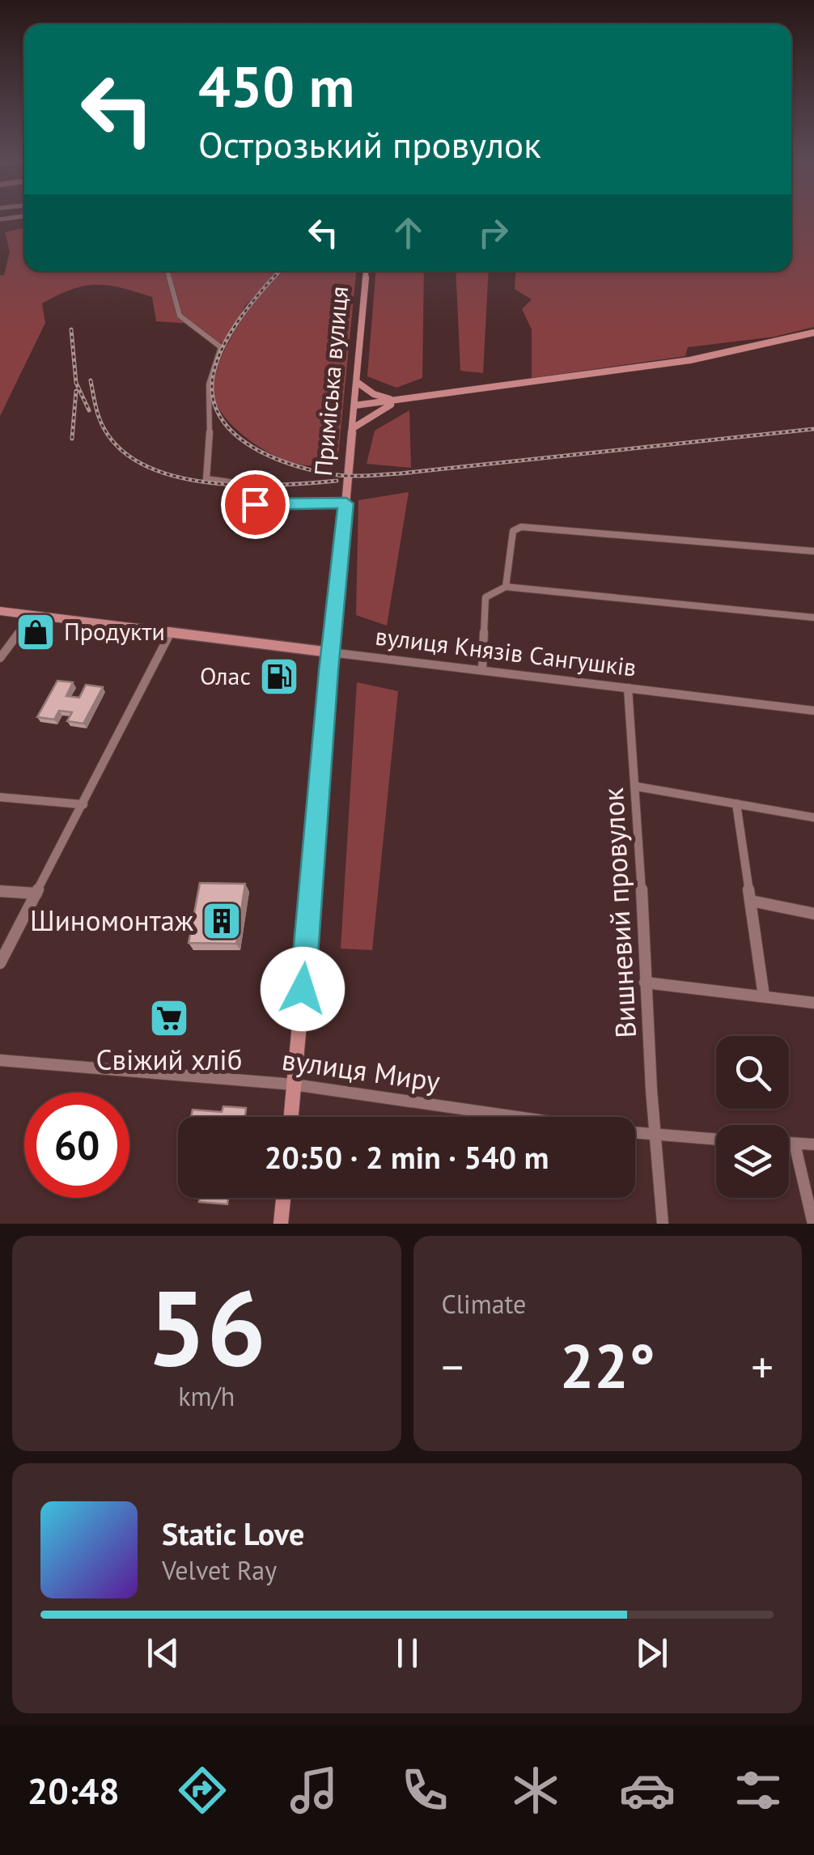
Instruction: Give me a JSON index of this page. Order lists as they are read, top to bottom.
{
  "streets": {
    "main road": ["Приміська вулиця", "вулиця Князів Сангушків"],
    "street": ["Вишневий провулок", "вулиця Миру"]
  },
  "crossings": [
    ["Приміська вулиця", "вулиця Князів Сангушків"],
    ["Приміська вулиця", "вулиця Миру"],
    ["вулиця Князів Сангушків", "Вишневий провулок"],
    ["Вишневий провулок", "вулиця Миру"]
  ],
  "places": {
    "shop": ["Продукти"],
    "fuel station": ["Олас"],
    "building": ["Шиномонтаж"],
    "supermarket": ["Свіжий хліб"]
  },
  "page": {
    "turn": ["450 m", "Острозький провулок"],
    "limit": "60",
    "trip": "20:50 · 2 min · 540 m",
    "tile": [
      ["56", "km/h"],
      "Climate"
    ],
    "heat": ["−", "22°", "+"],
    "song": ["Static Love", "Velvet Ray"],
    "tabs": "20:48"
  }
}
